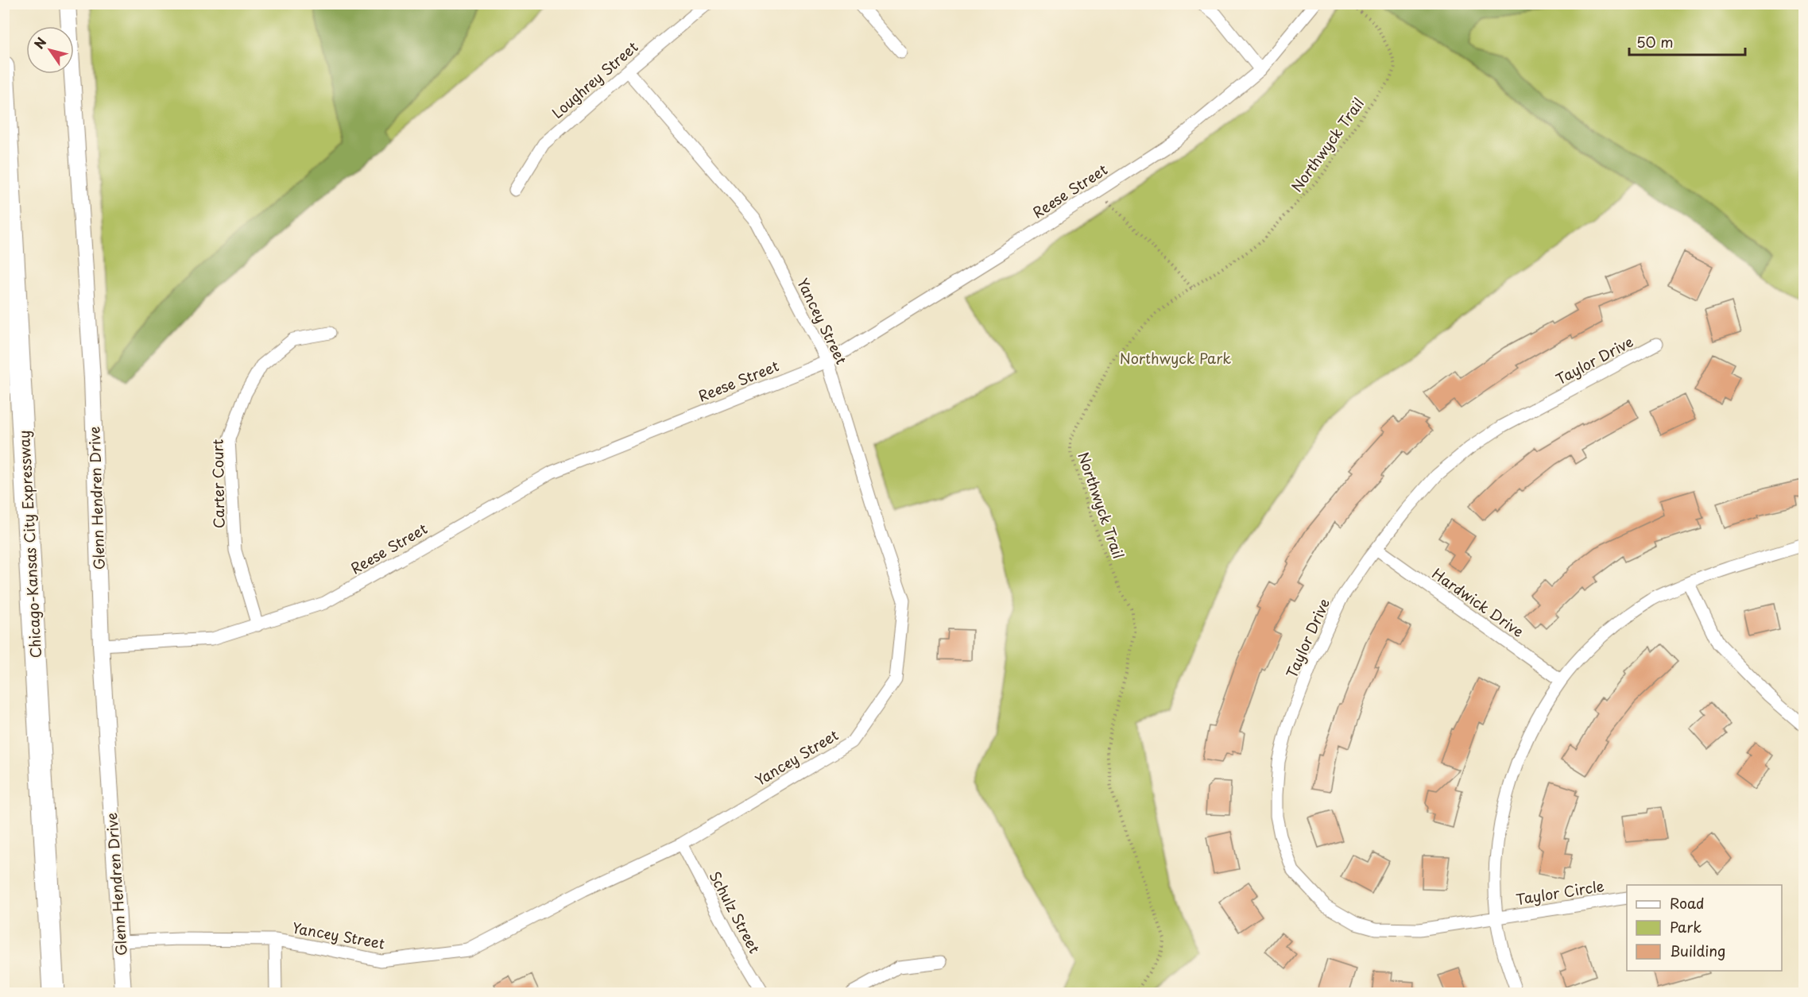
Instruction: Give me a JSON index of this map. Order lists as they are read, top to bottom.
{
  "streets": {
    "highway": ["Chicago-Kansas City Expressway"],
    "street": [
      "Loughrey Street",
      "Reese Street",
      "Yancey Street",
      "Taylor Drive",
      "Carter Court",
      "Glenn Hendren Drive",
      "Hardwick Drive",
      "Taylor Circle",
      "Schulz Street"
    ],
    "path": ["Northwyck Trail"]
  },
  "crossings": [
    ["Loughrey Street", "Yancey Street"],
    ["Reese Street", "Yancey Street"],
    ["Reese Street", "Carter Court"],
    ["Reese Street", "Glenn Hendren Drive"],
    ["Yancey Street", "Glenn Hendren Drive"],
    ["Yancey Street", "Schulz Street"],
    ["Taylor Drive", "Hardwick Drive"],
    ["Taylor Drive", "Taylor Circle"]
  ],
  "parks": ["Northwyck Park"],
  "legend": ["Road", "Park", "Building"],
  "scale_bar": "50 m",
  "north": "top left"
}
